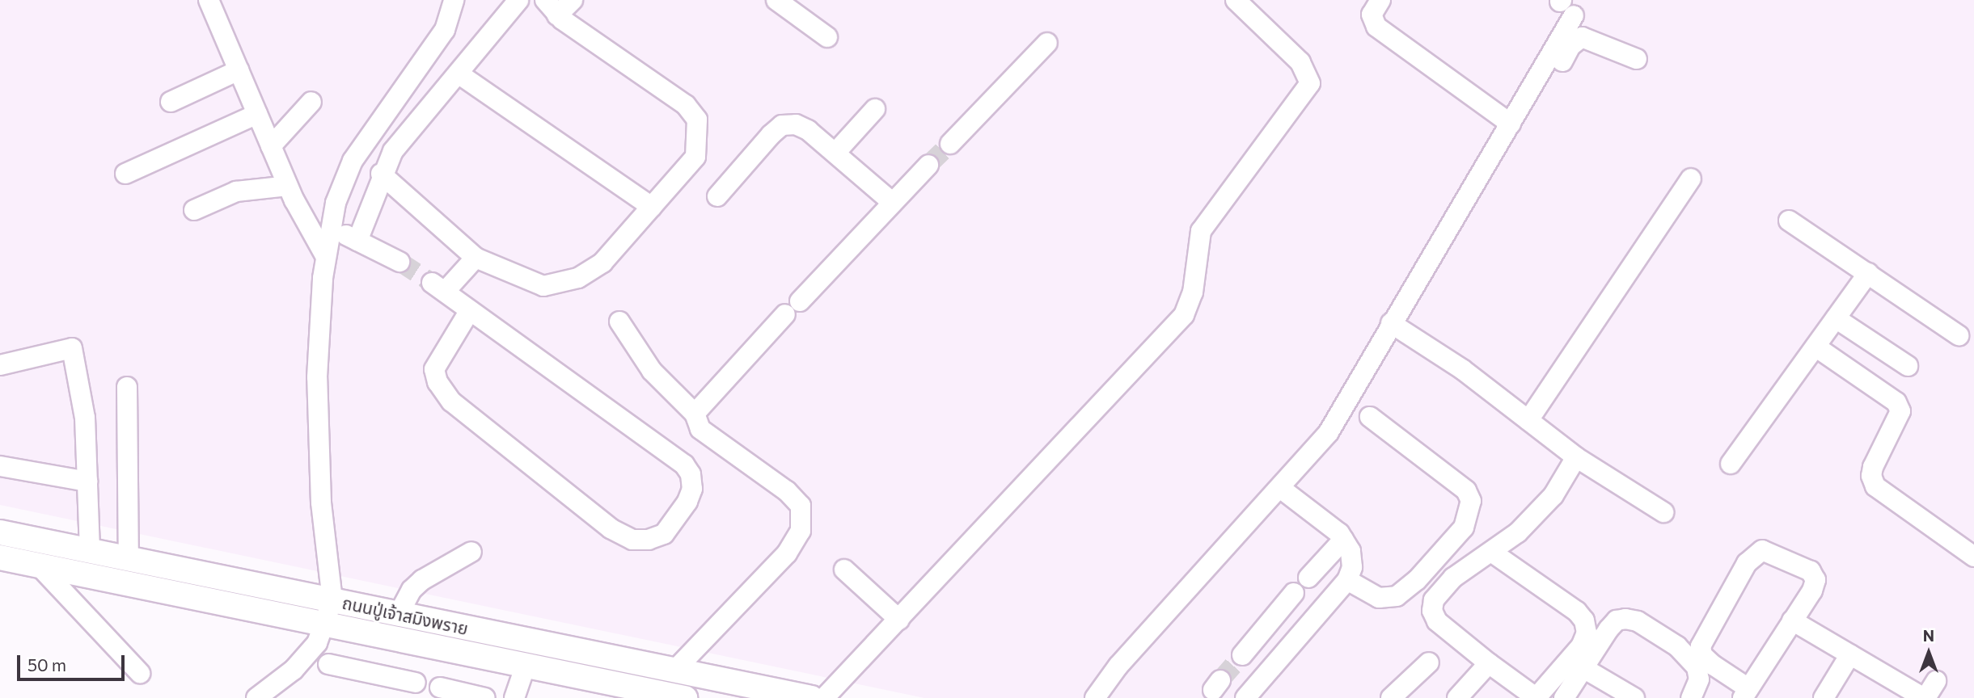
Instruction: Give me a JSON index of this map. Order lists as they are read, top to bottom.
{
  "streets": {
    "main road": ["ถนนปู่เจ้าสมิงพราย"]
  },
  "scale_bar": "50 m",
  "north": "top"
}
